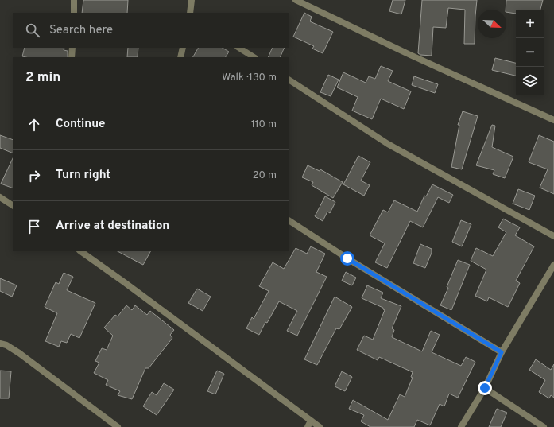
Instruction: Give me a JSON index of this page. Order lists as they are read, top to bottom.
{
  "north": "bottom right",
  "page": {
    "map_buttons": ["+", "−"],
    "search": "Search here",
    "heading": ["2 min", "Walk · 130 m"],
    "list": [
      ["Continue", "110 m"],
      ["Turn right", "20 m"],
      "Arrive at destination"
    ]
  }
}
